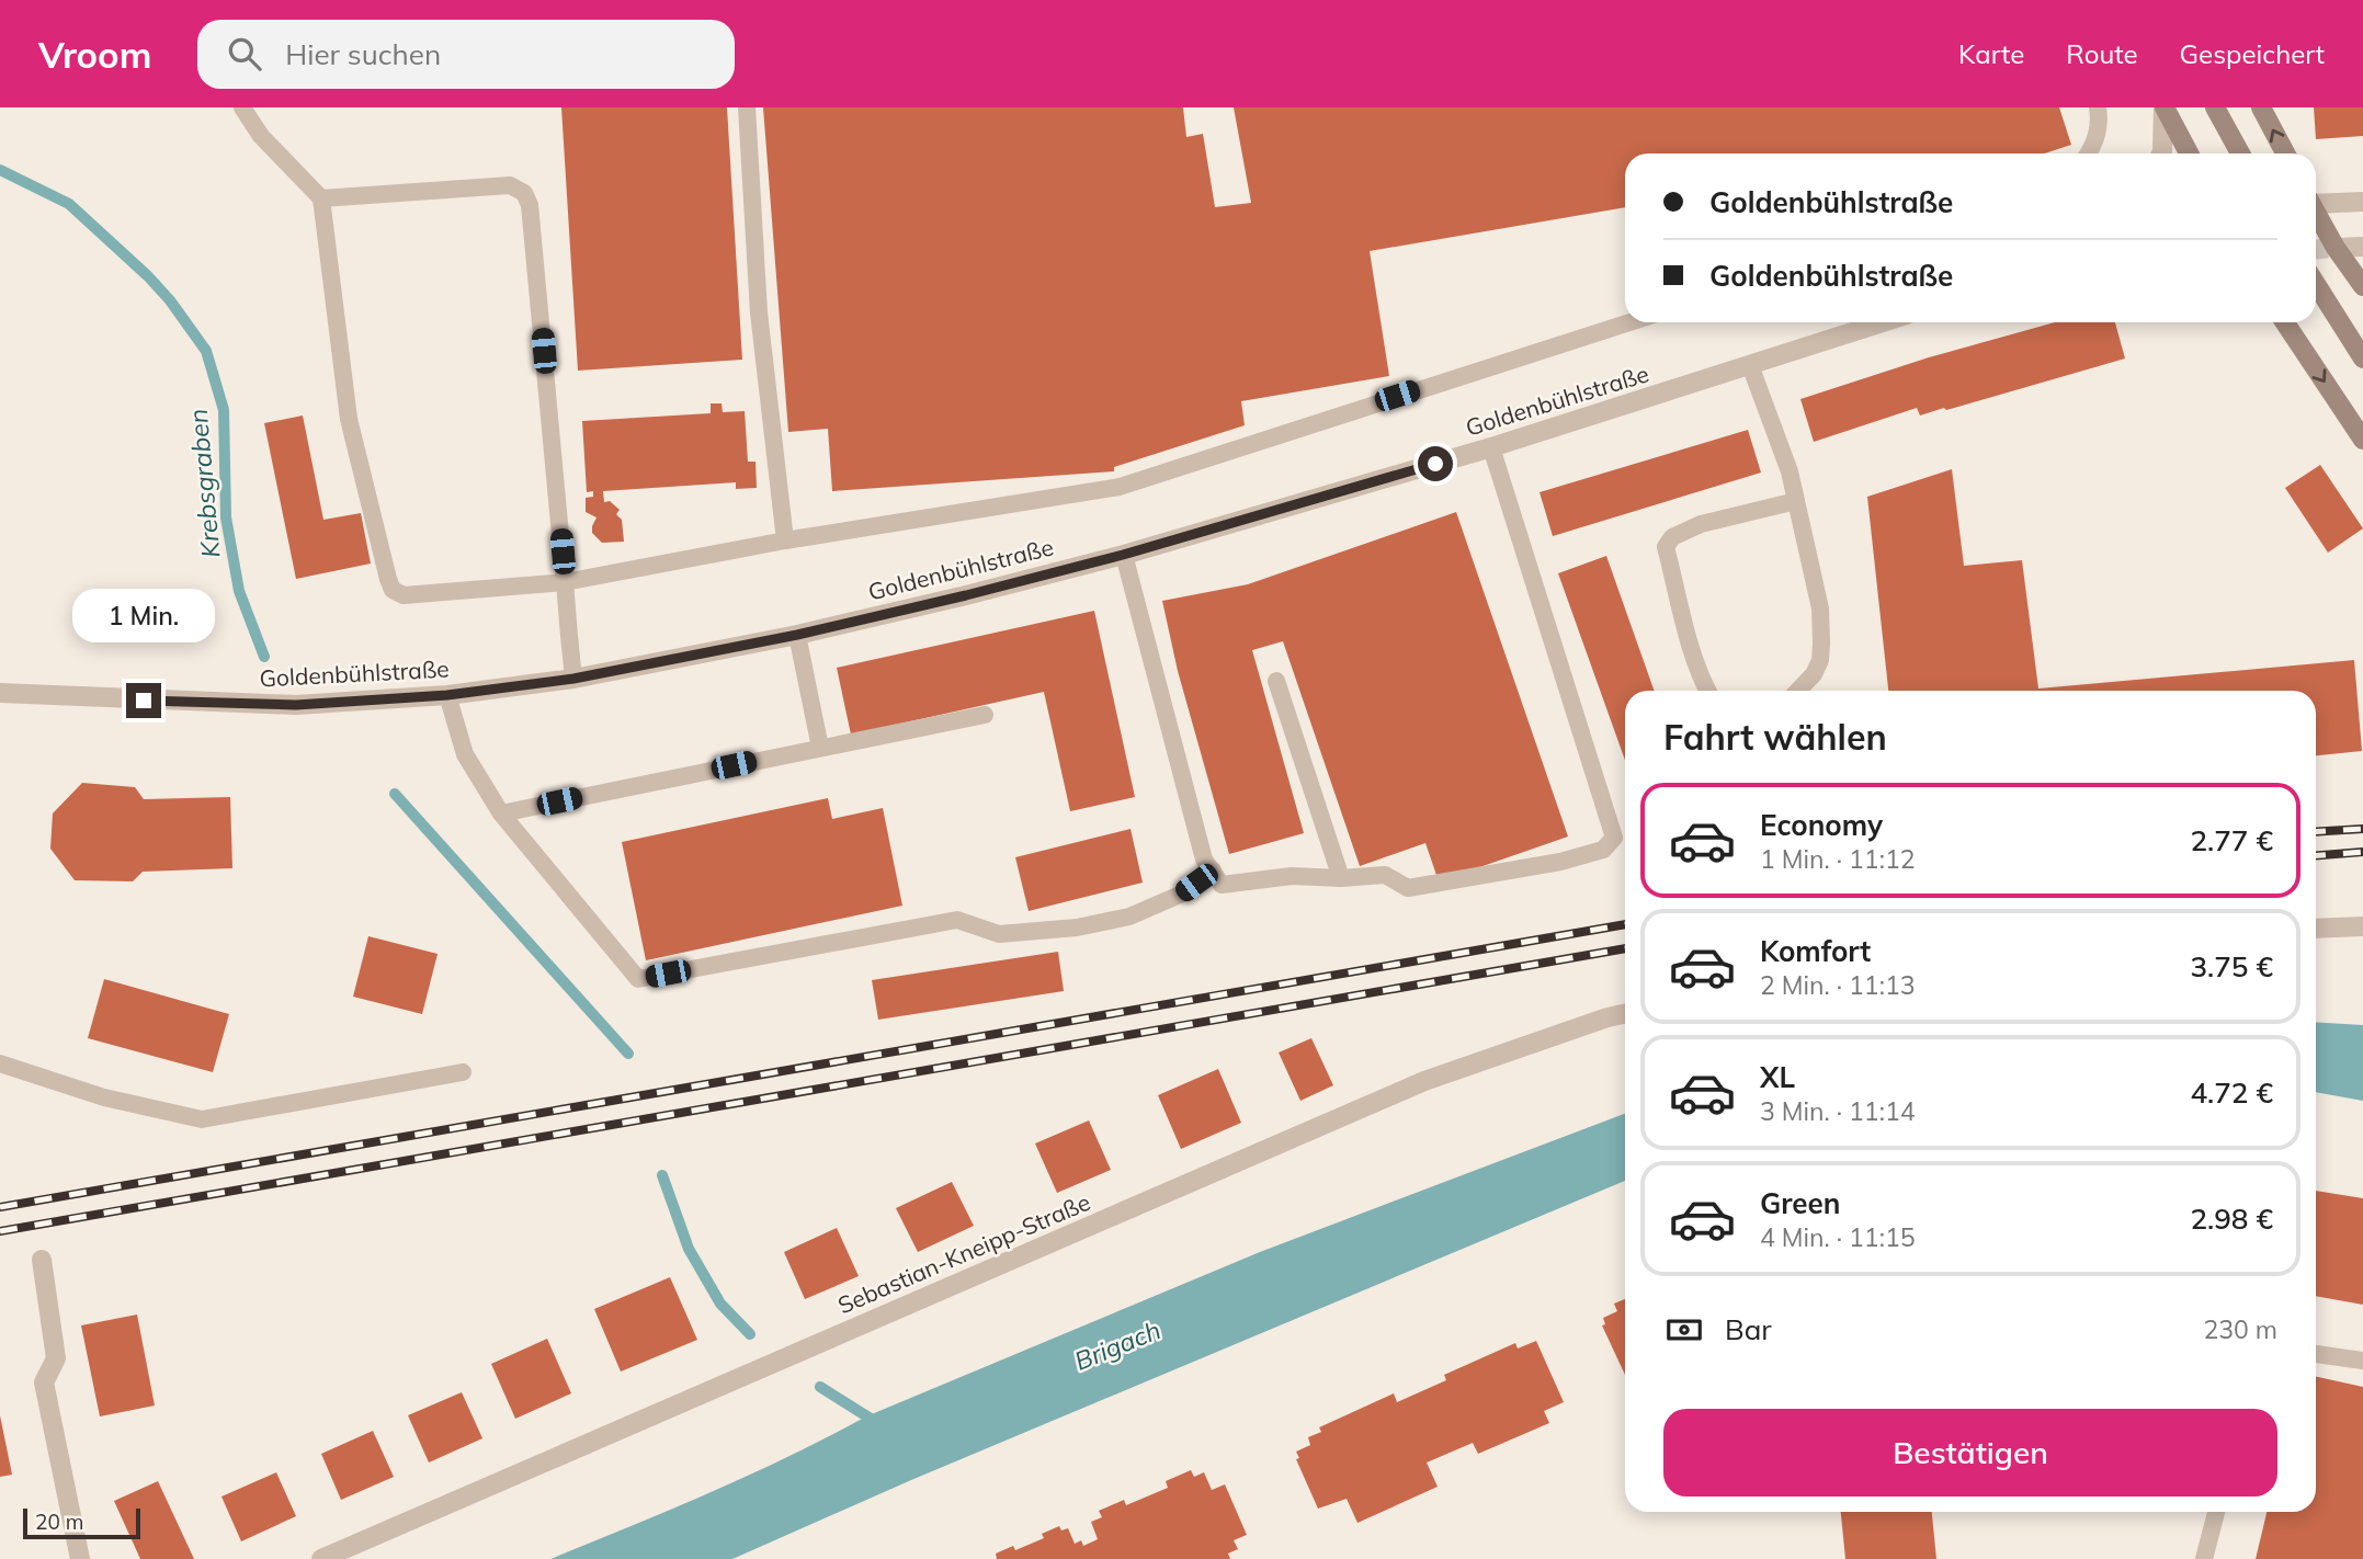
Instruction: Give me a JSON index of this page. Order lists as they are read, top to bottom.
{
  "streets": {
    "street": ["Goldenbühlstraße", "Sebastian-Kneipp-Straße"]
  },
  "water": ["Krebsgraben", "Brigach"],
  "scale_bar": "20 m",
  "page": {
    "header": "Vroom",
    "search": "Hier suchen",
    "nav": ["Karte", "Route", "Gespeichert"],
    "banner": ["Goldenbühlstraße", "Goldenbühlstraße"],
    "bubble": "1 Min.",
    "heading": "Fahrt wählen",
    "list": [
      {
        "name": "Economy",
        "note": "1 Min. · 11:12",
        "value": "2.77 €"
      },
      {
        "name": "Komfort",
        "note": "2 Min. · 11:13",
        "value": "3.75 €"
      },
      {
        "name": "XL",
        "note": "3 Min. · 11:14",
        "value": "4.72 €"
      },
      {
        "name": "Green",
        "note": "4 Min. · 11:15",
        "value": "2.98 €"
      }
    ],
    "pay": ["Bar", "230 m"],
    "buttons": "Bestätigen",
    "scale": "20 m"
  }
}
